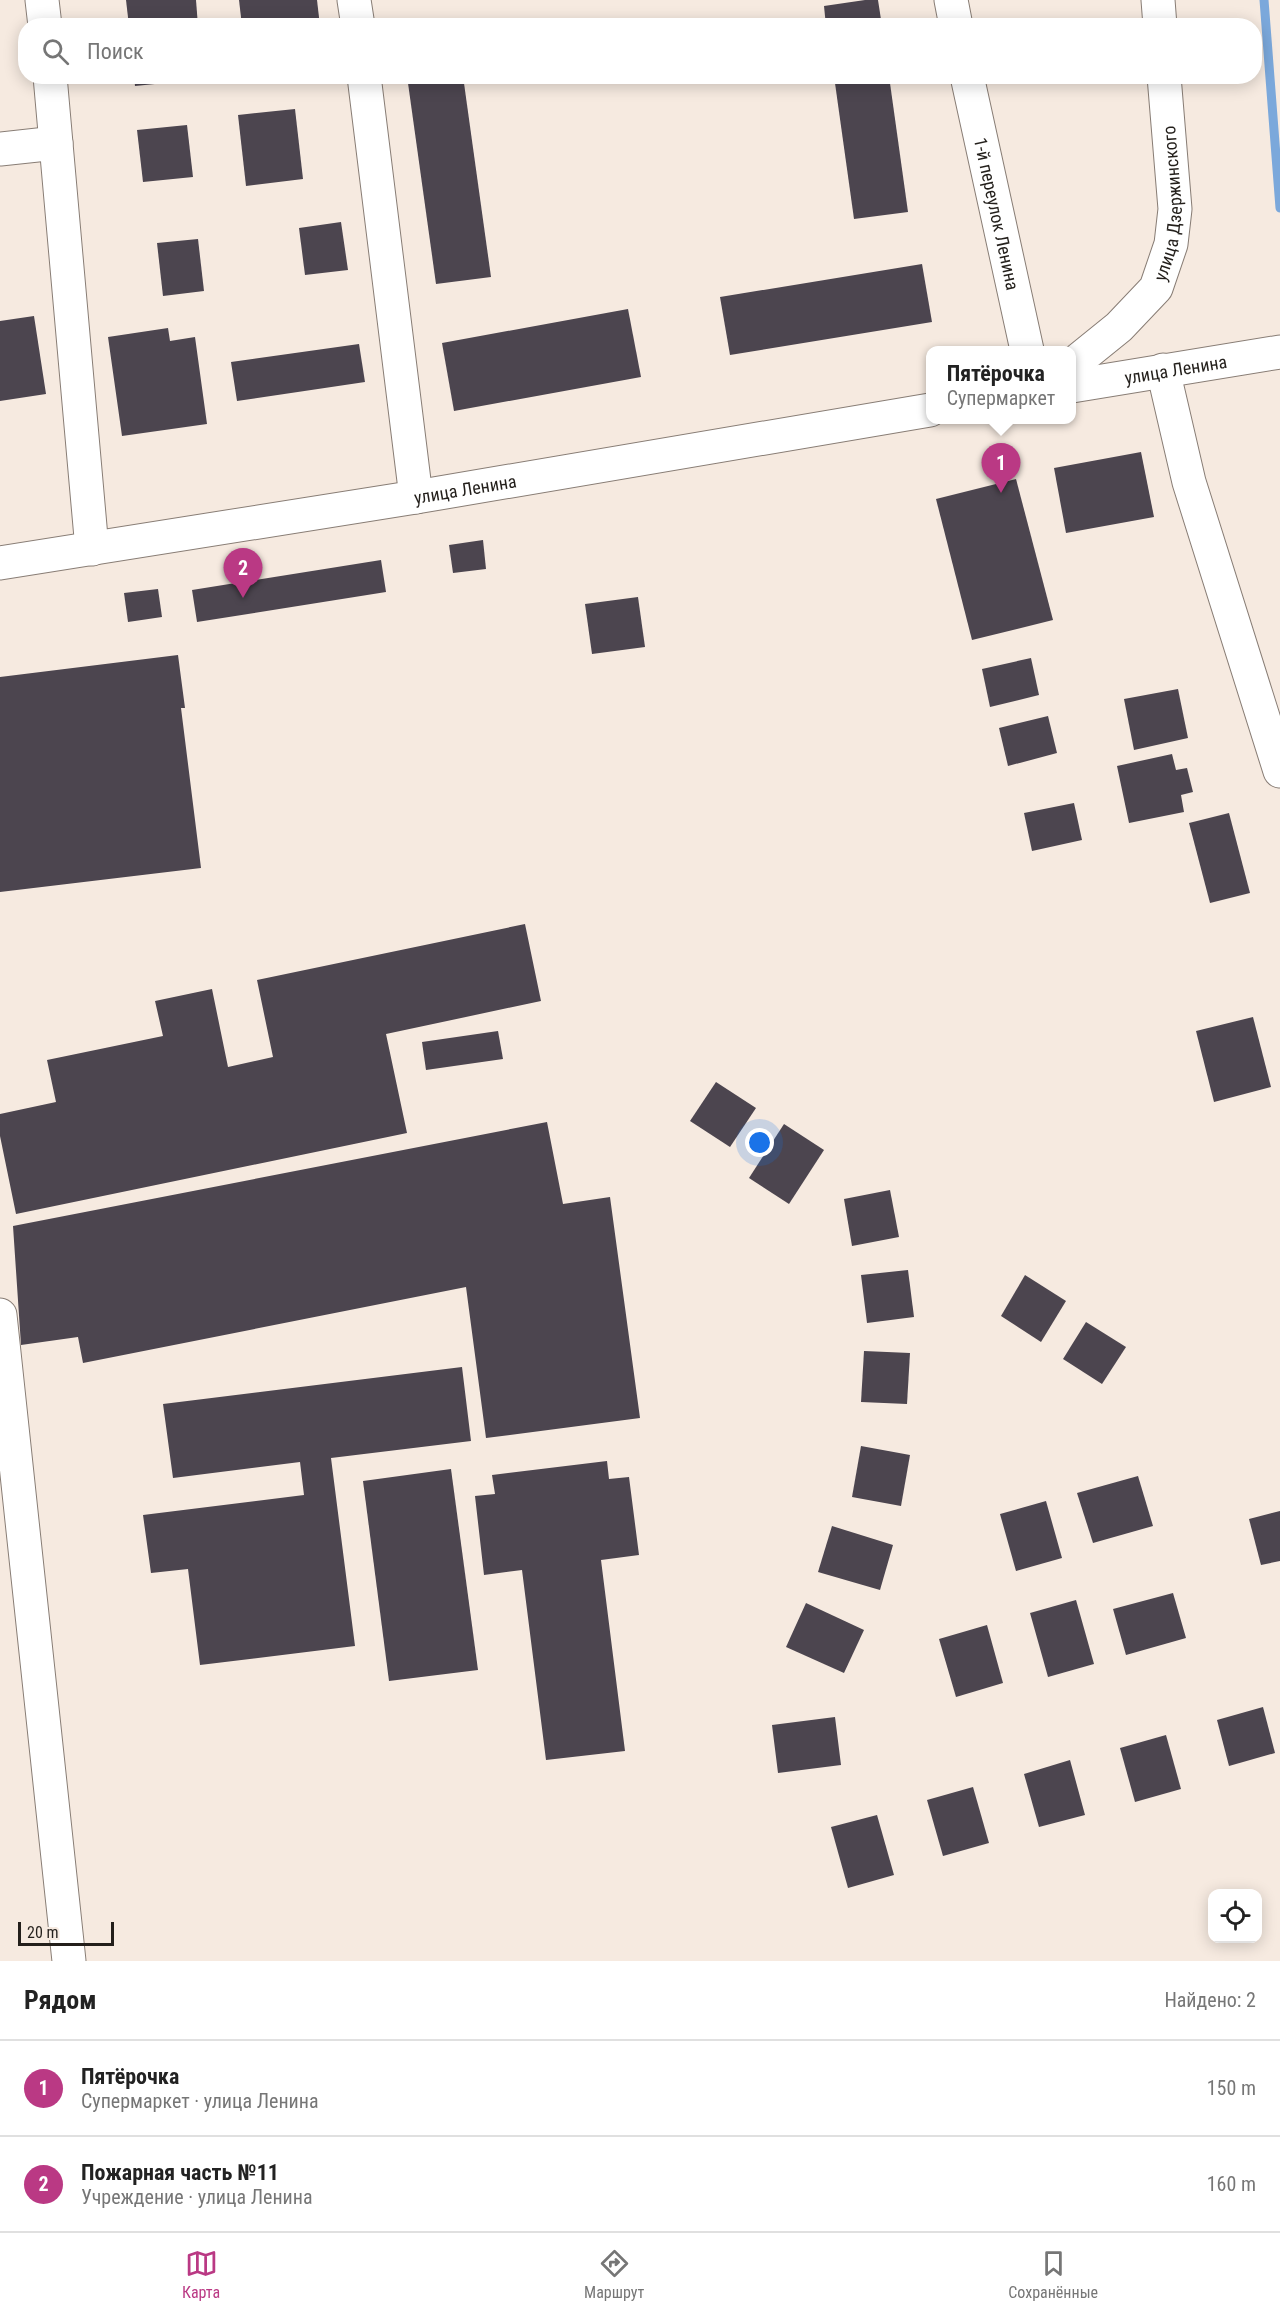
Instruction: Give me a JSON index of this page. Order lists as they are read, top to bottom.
{
  "streets": {
    "street": ["улица Дзержинского", "1-й переулок Ленина", "улица Ленина"]
  },
  "scale_bar": "20 m",
  "page": {
    "search": "Поиск",
    "popup": ["Пятёрочка", "Супермаркет"],
    "pins": ["1", "2"],
    "scale": "20 m",
    "heading": ["Рядом", "Найдено: 2"],
    "list": [
      {
        "mark": "1",
        "name": "Пятёрочка",
        "note": "Супермаркет · улица Ленина",
        "value": "150 m"
      },
      {
        "mark": "2",
        "name": "Пожарная часть №11",
        "note": "Учреждение · улица Ленина",
        "value": "160 m"
      }
    ],
    "nav": ["Карта", "Маршрут", "Сохранённые"]
  }
}
